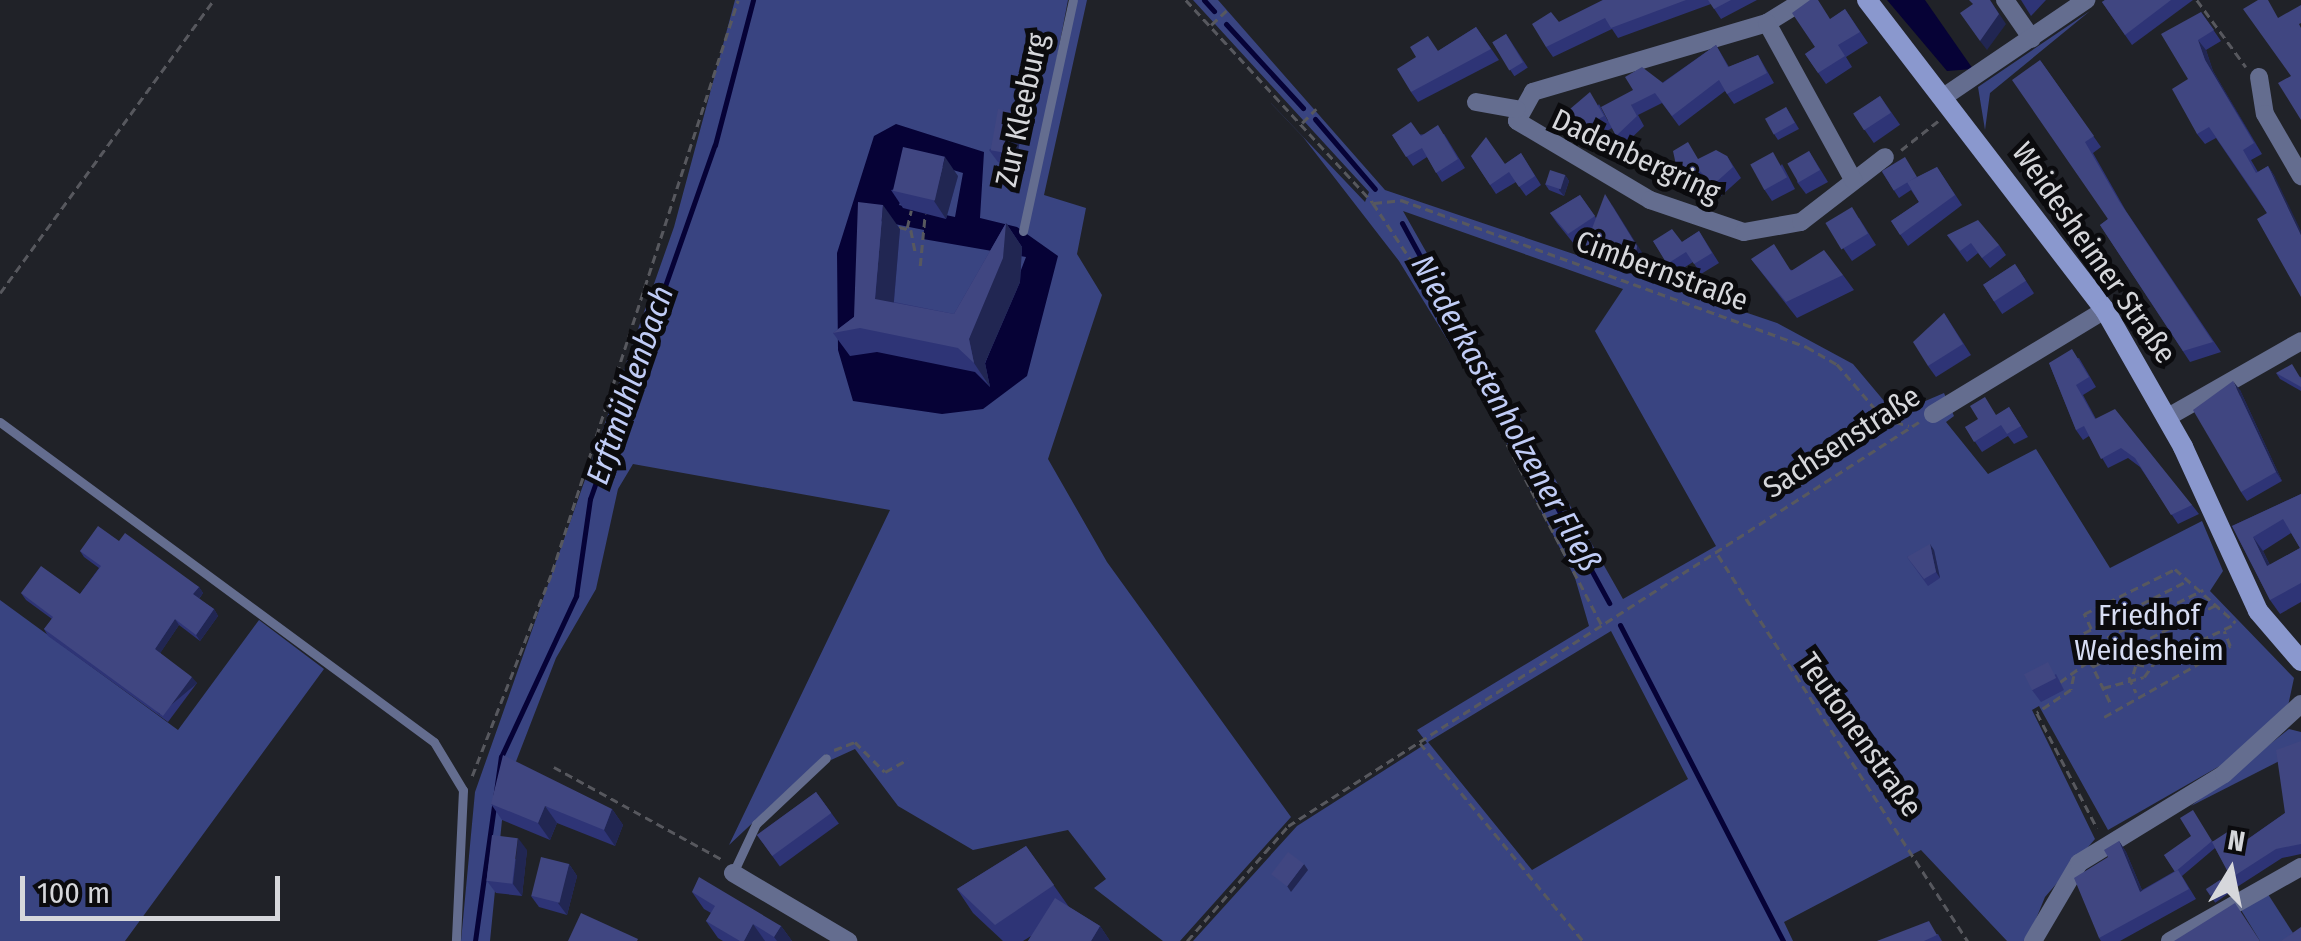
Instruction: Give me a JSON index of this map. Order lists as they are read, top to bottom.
{
  "streets": {
    "street": ["Dadenbergring", "Weidesheimer Straße", "Sachsenstraße"],
    "lane": ["Zur Kleeburg"],
    "path": ["Cimbernstraße", "Teutonenstraße"]
  },
  "crossings": [
    ["Weidesheimer Straße", "Sachsenstraße"],
    ["Cimbernstraße", "Sachsenstraße"],
    ["Sachsenstraße", "Teutonenstraße"]
  ],
  "water": ["Erftmühlenbach", "Niederkastenholzener Fließ"],
  "parks": ["Friedhof Weidesheim"],
  "scale_bar": "100 m",
  "north": "top"
}
